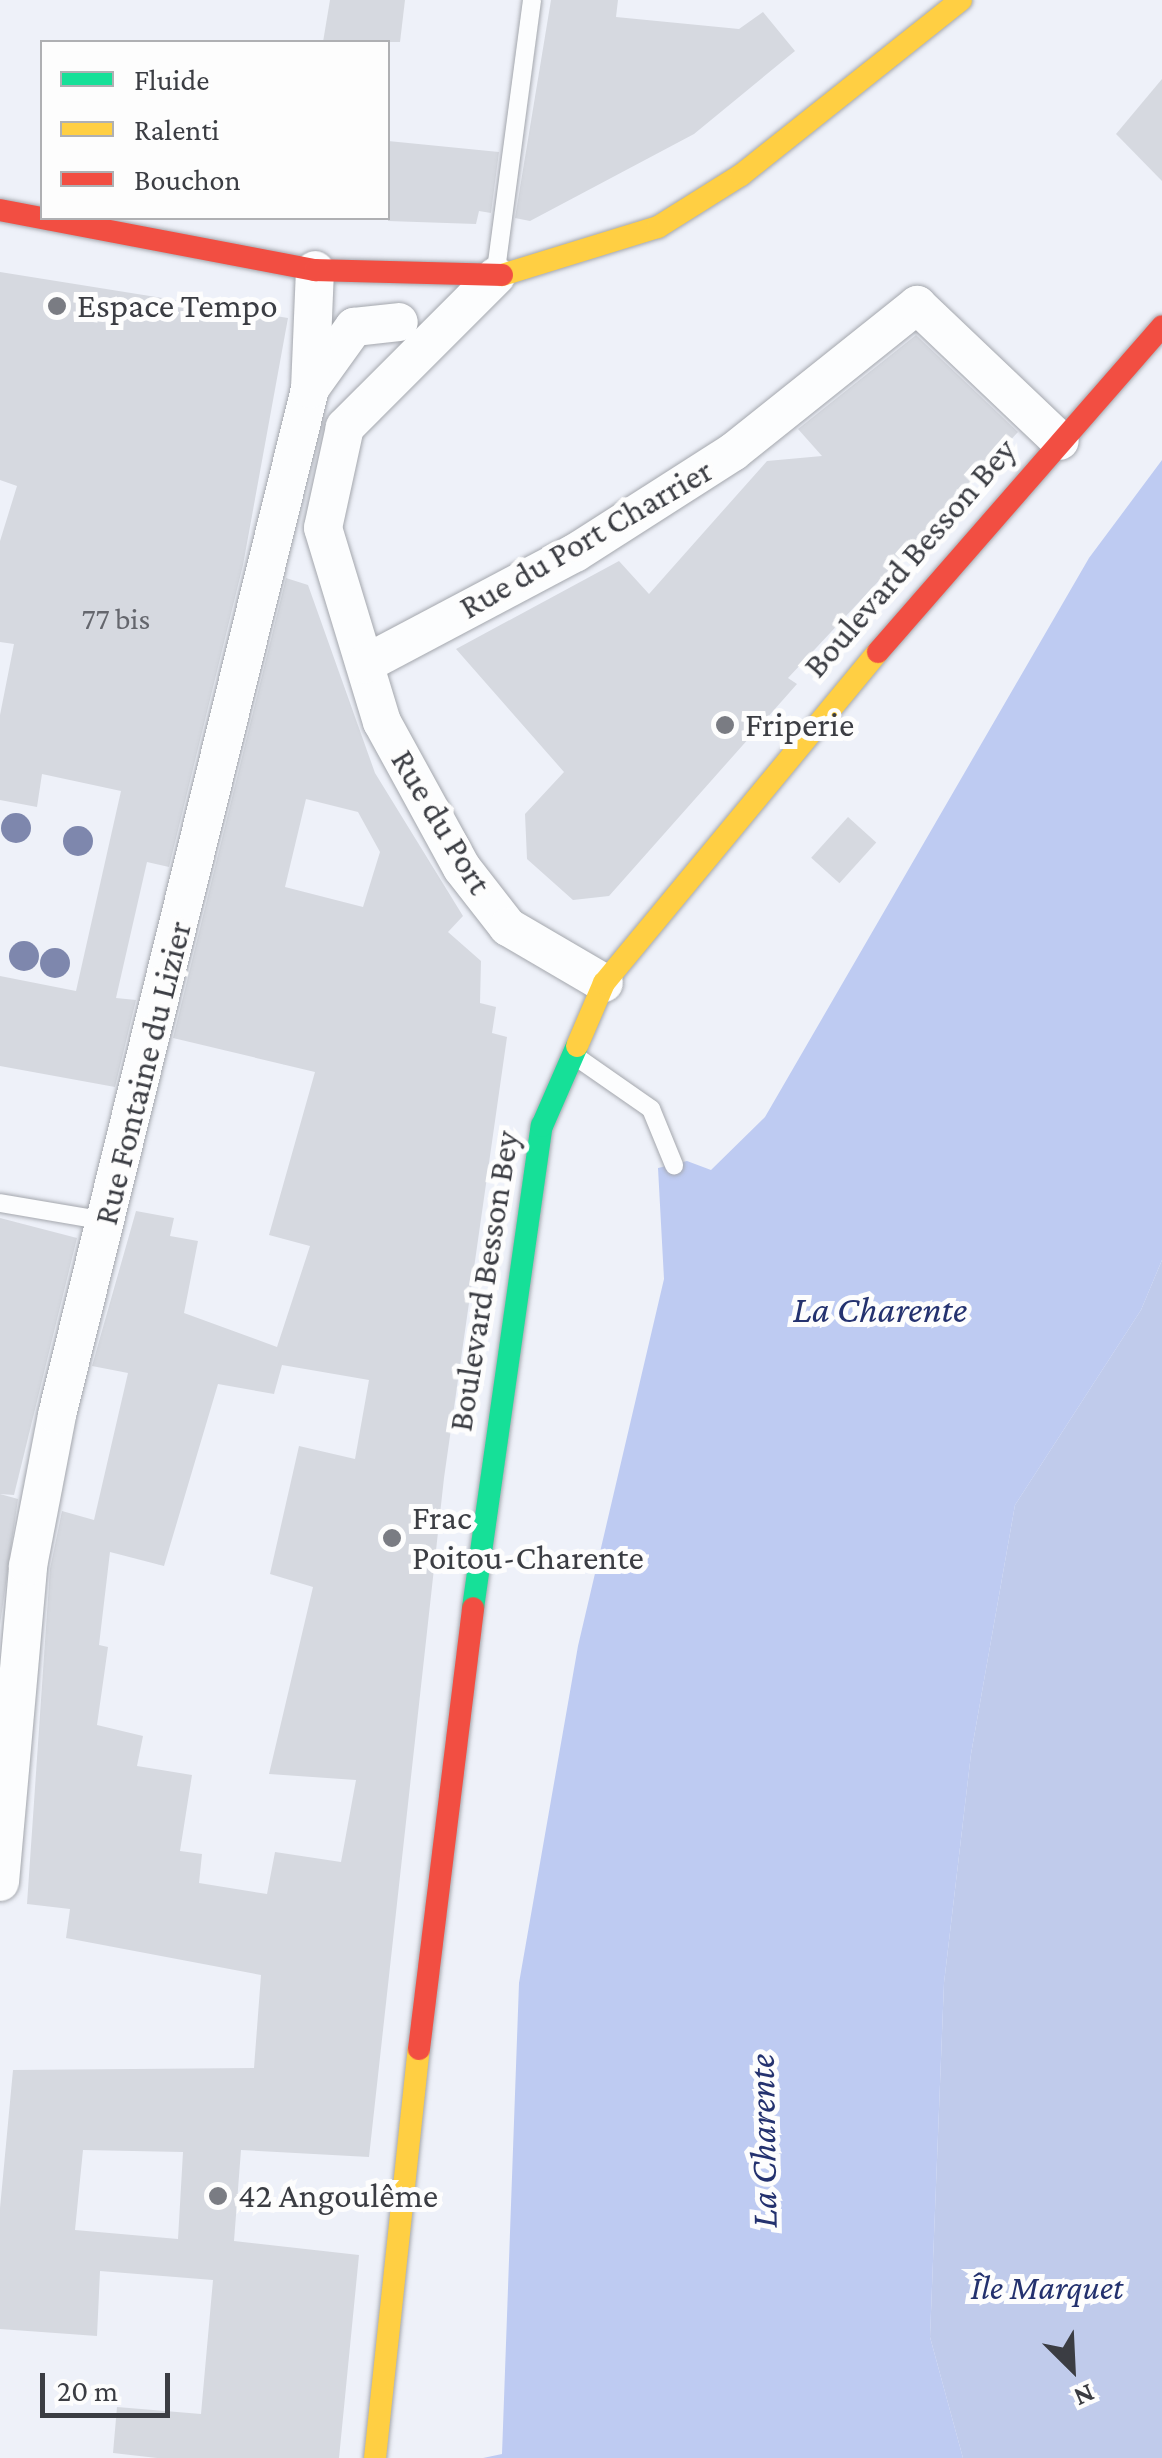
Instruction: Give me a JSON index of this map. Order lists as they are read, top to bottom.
{
  "streets": {
    "main road": ["Boulevard Besson Bey"],
    "street": ["Rue du Port Charrier", "Rue du Port", "Rue Fontaine du Lizier"]
  },
  "crossings": [
    ["Rue du Port Charrier", "Boulevard Besson Bey"],
    ["Rue du Port Charrier", "Rue du Port"],
    ["Boulevard Besson Bey", "Rue du Port"]
  ],
  "water": ["La Charente"],
  "parks": ["Île Marquet"],
  "places": [
    "Espace Tempo",
    "Friperie",
    "Frac Poitou-Charente",
    "42 Angoulême"
  ],
  "house_numbers": ["77 bis"],
  "legend": ["Fluide", "Ralenti", "Bouchon"],
  "scale_bar": "20 m",
  "north": "bottom right"
}
